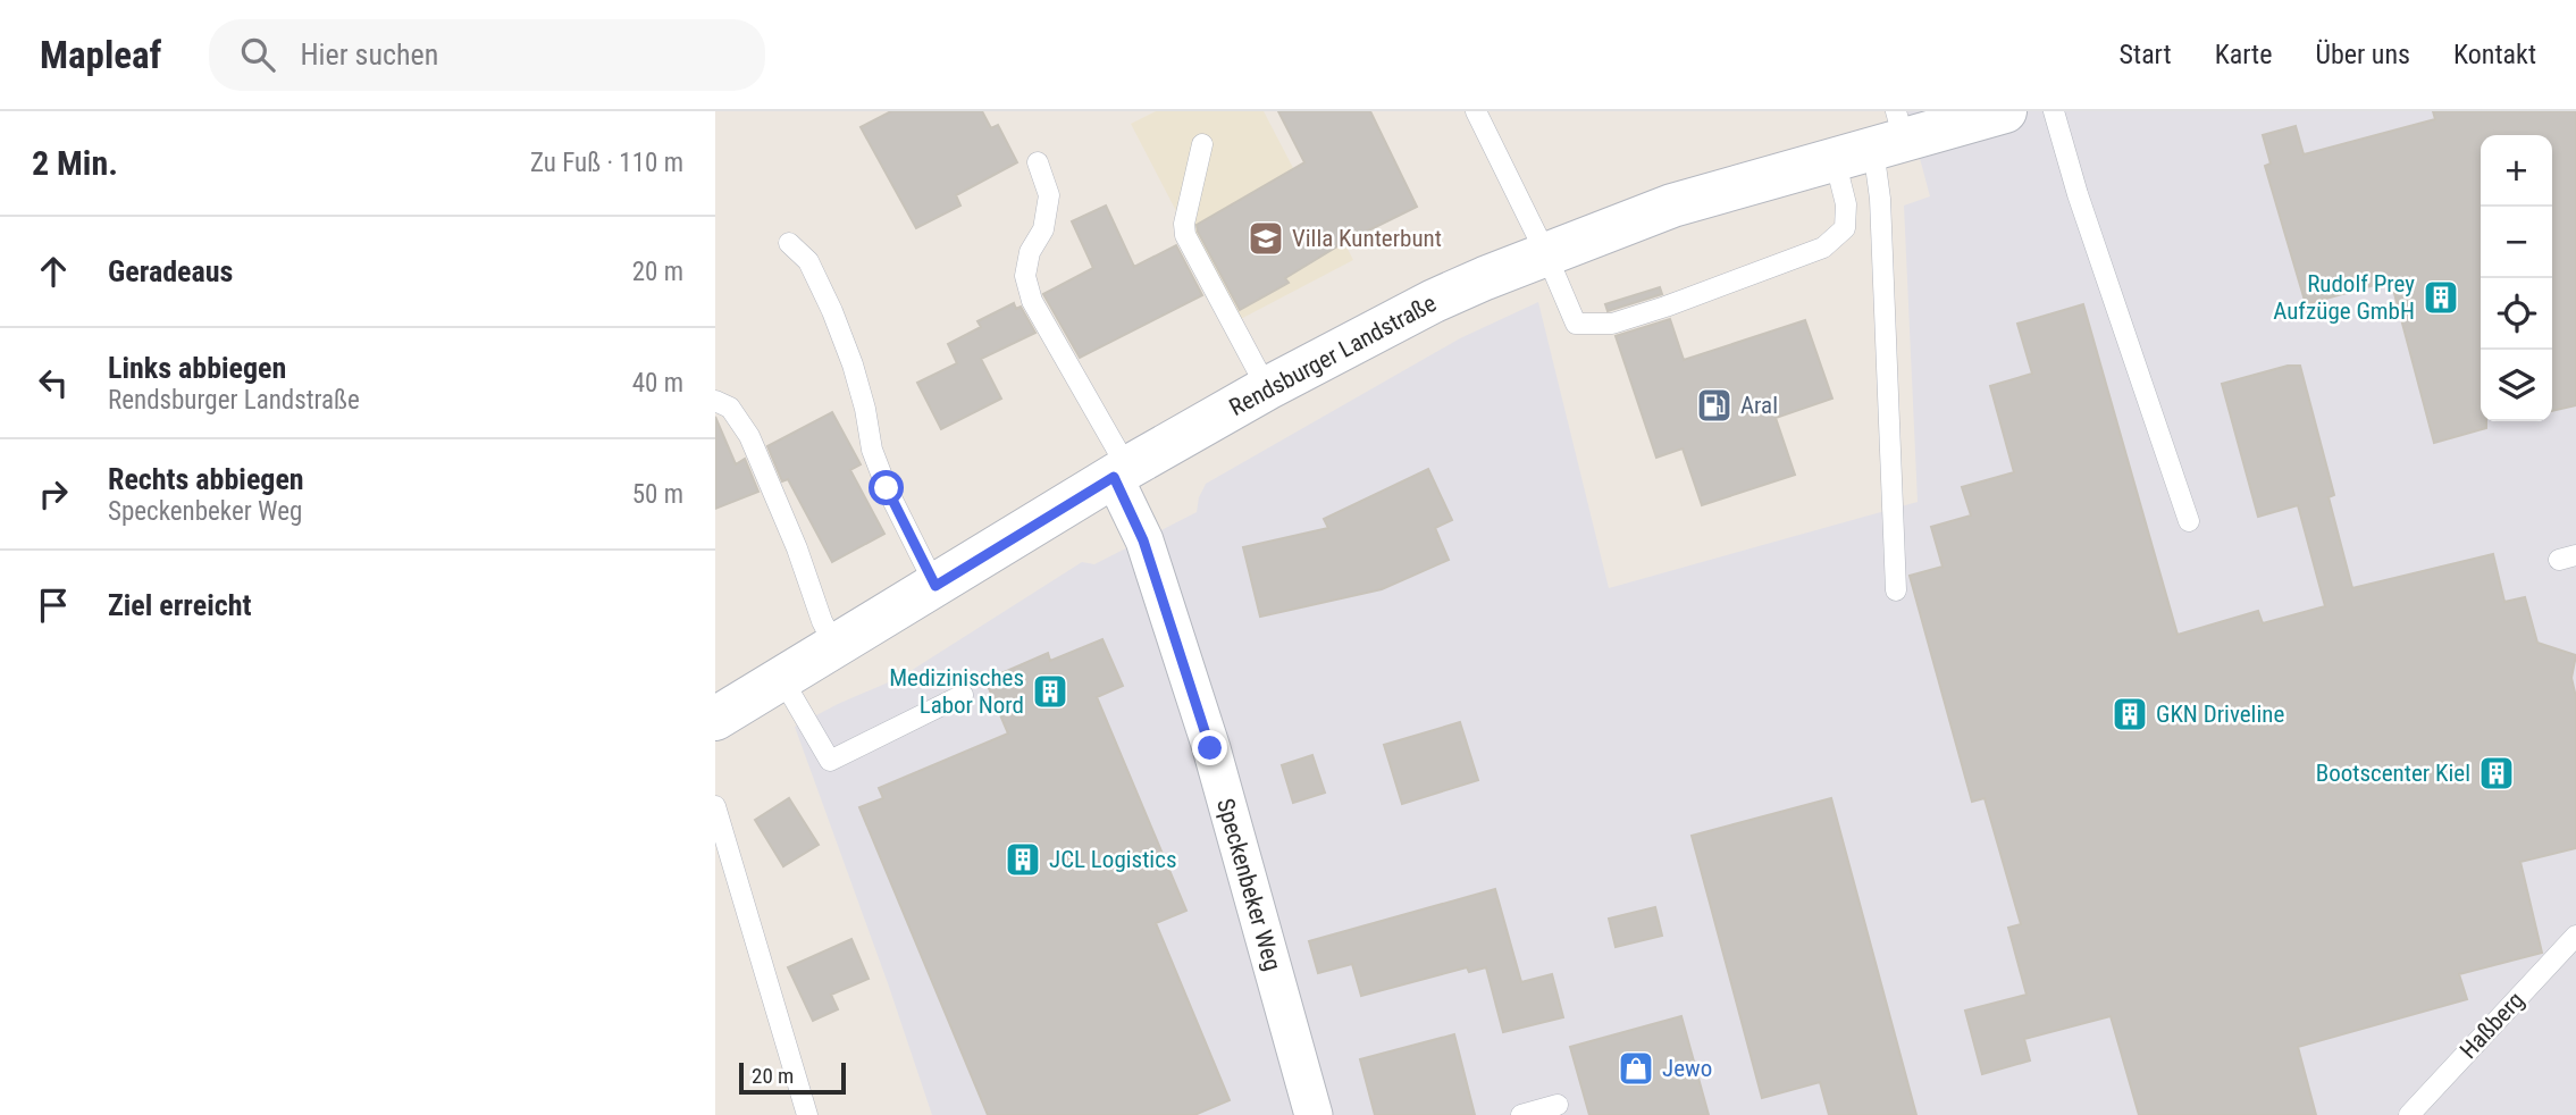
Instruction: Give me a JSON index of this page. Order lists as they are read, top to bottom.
{
  "streets": {
    "street": ["Rendsburger Landstraße", "Speckenbeker Weg"],
    "lane": ["Haßberg"]
  },
  "crossings": [
    ["Rendsburger Landstraße", "Speckenbeker Weg"]
  ],
  "places": {
    "school or university": ["Villa Kunterbunt"],
    "building": [
      "Rudolf Prey Aufzüge GmbH",
      "Medizinisches Labor Nord",
      "GKN Driveline",
      "Bootscenter Kiel",
      "JCL Logistics"
    ],
    "fuel station": ["Aral"],
    "shop": ["Jewo"]
  },
  "scale_bar": "20 m",
  "page": {
    "header": "Mapleaf",
    "search": "Hier suchen",
    "nav": [
      "Start",
      "Karte",
      "Über uns",
      "Kontakt"
    ],
    "heading": ["2 Min.", "Zu Fuß · 110 m"],
    "map_buttons": ["+", "−"],
    "list": [
      ["Geradeaus", "20 m"],
      ["Links abbiegen", "Rendsburger Landstraße", "40 m"],
      ["Rechts abbiegen", "Speckenbeker Weg", "50 m"],
      "Ziel erreicht"
    ],
    "scale": "20 m"
  }
}
